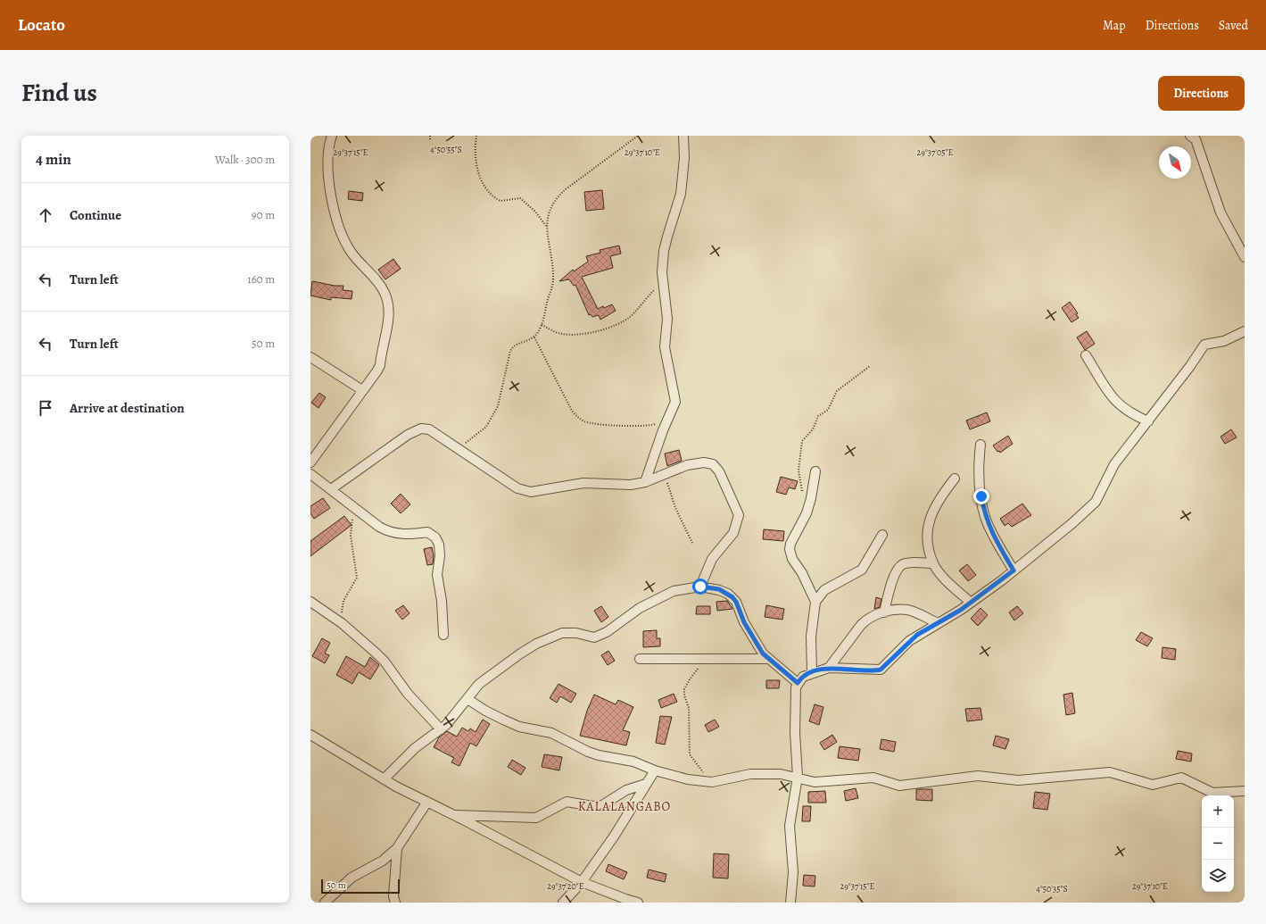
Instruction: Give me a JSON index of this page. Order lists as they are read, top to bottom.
{
  "districts": ["KALALANGABO"],
  "scale_bar": "50 m",
  "north": "bottom right",
  "page": {
    "header": "Locato",
    "nav": ["Map", "Directions", "Saved"],
    "title": "Find us",
    "buttons": "Directions",
    "heading": ["4 min", "Walk · 300 m"],
    "list": [
      ["Continue", "90 m"],
      ["Turn left", "160 m"],
      ["Turn left", "50 m"],
      "Arrive at destination"
    ],
    "map_buttons": ["+", "−"],
    "scale": "50 m"
  },
  "coordinates": [
    "4°50'55\"S",
    "29°37'05\"E",
    "29°37'15\"E",
    "29°37'10\"E",
    "29°37'20\"E",
    "4°50'35\"S"
  ]
}
